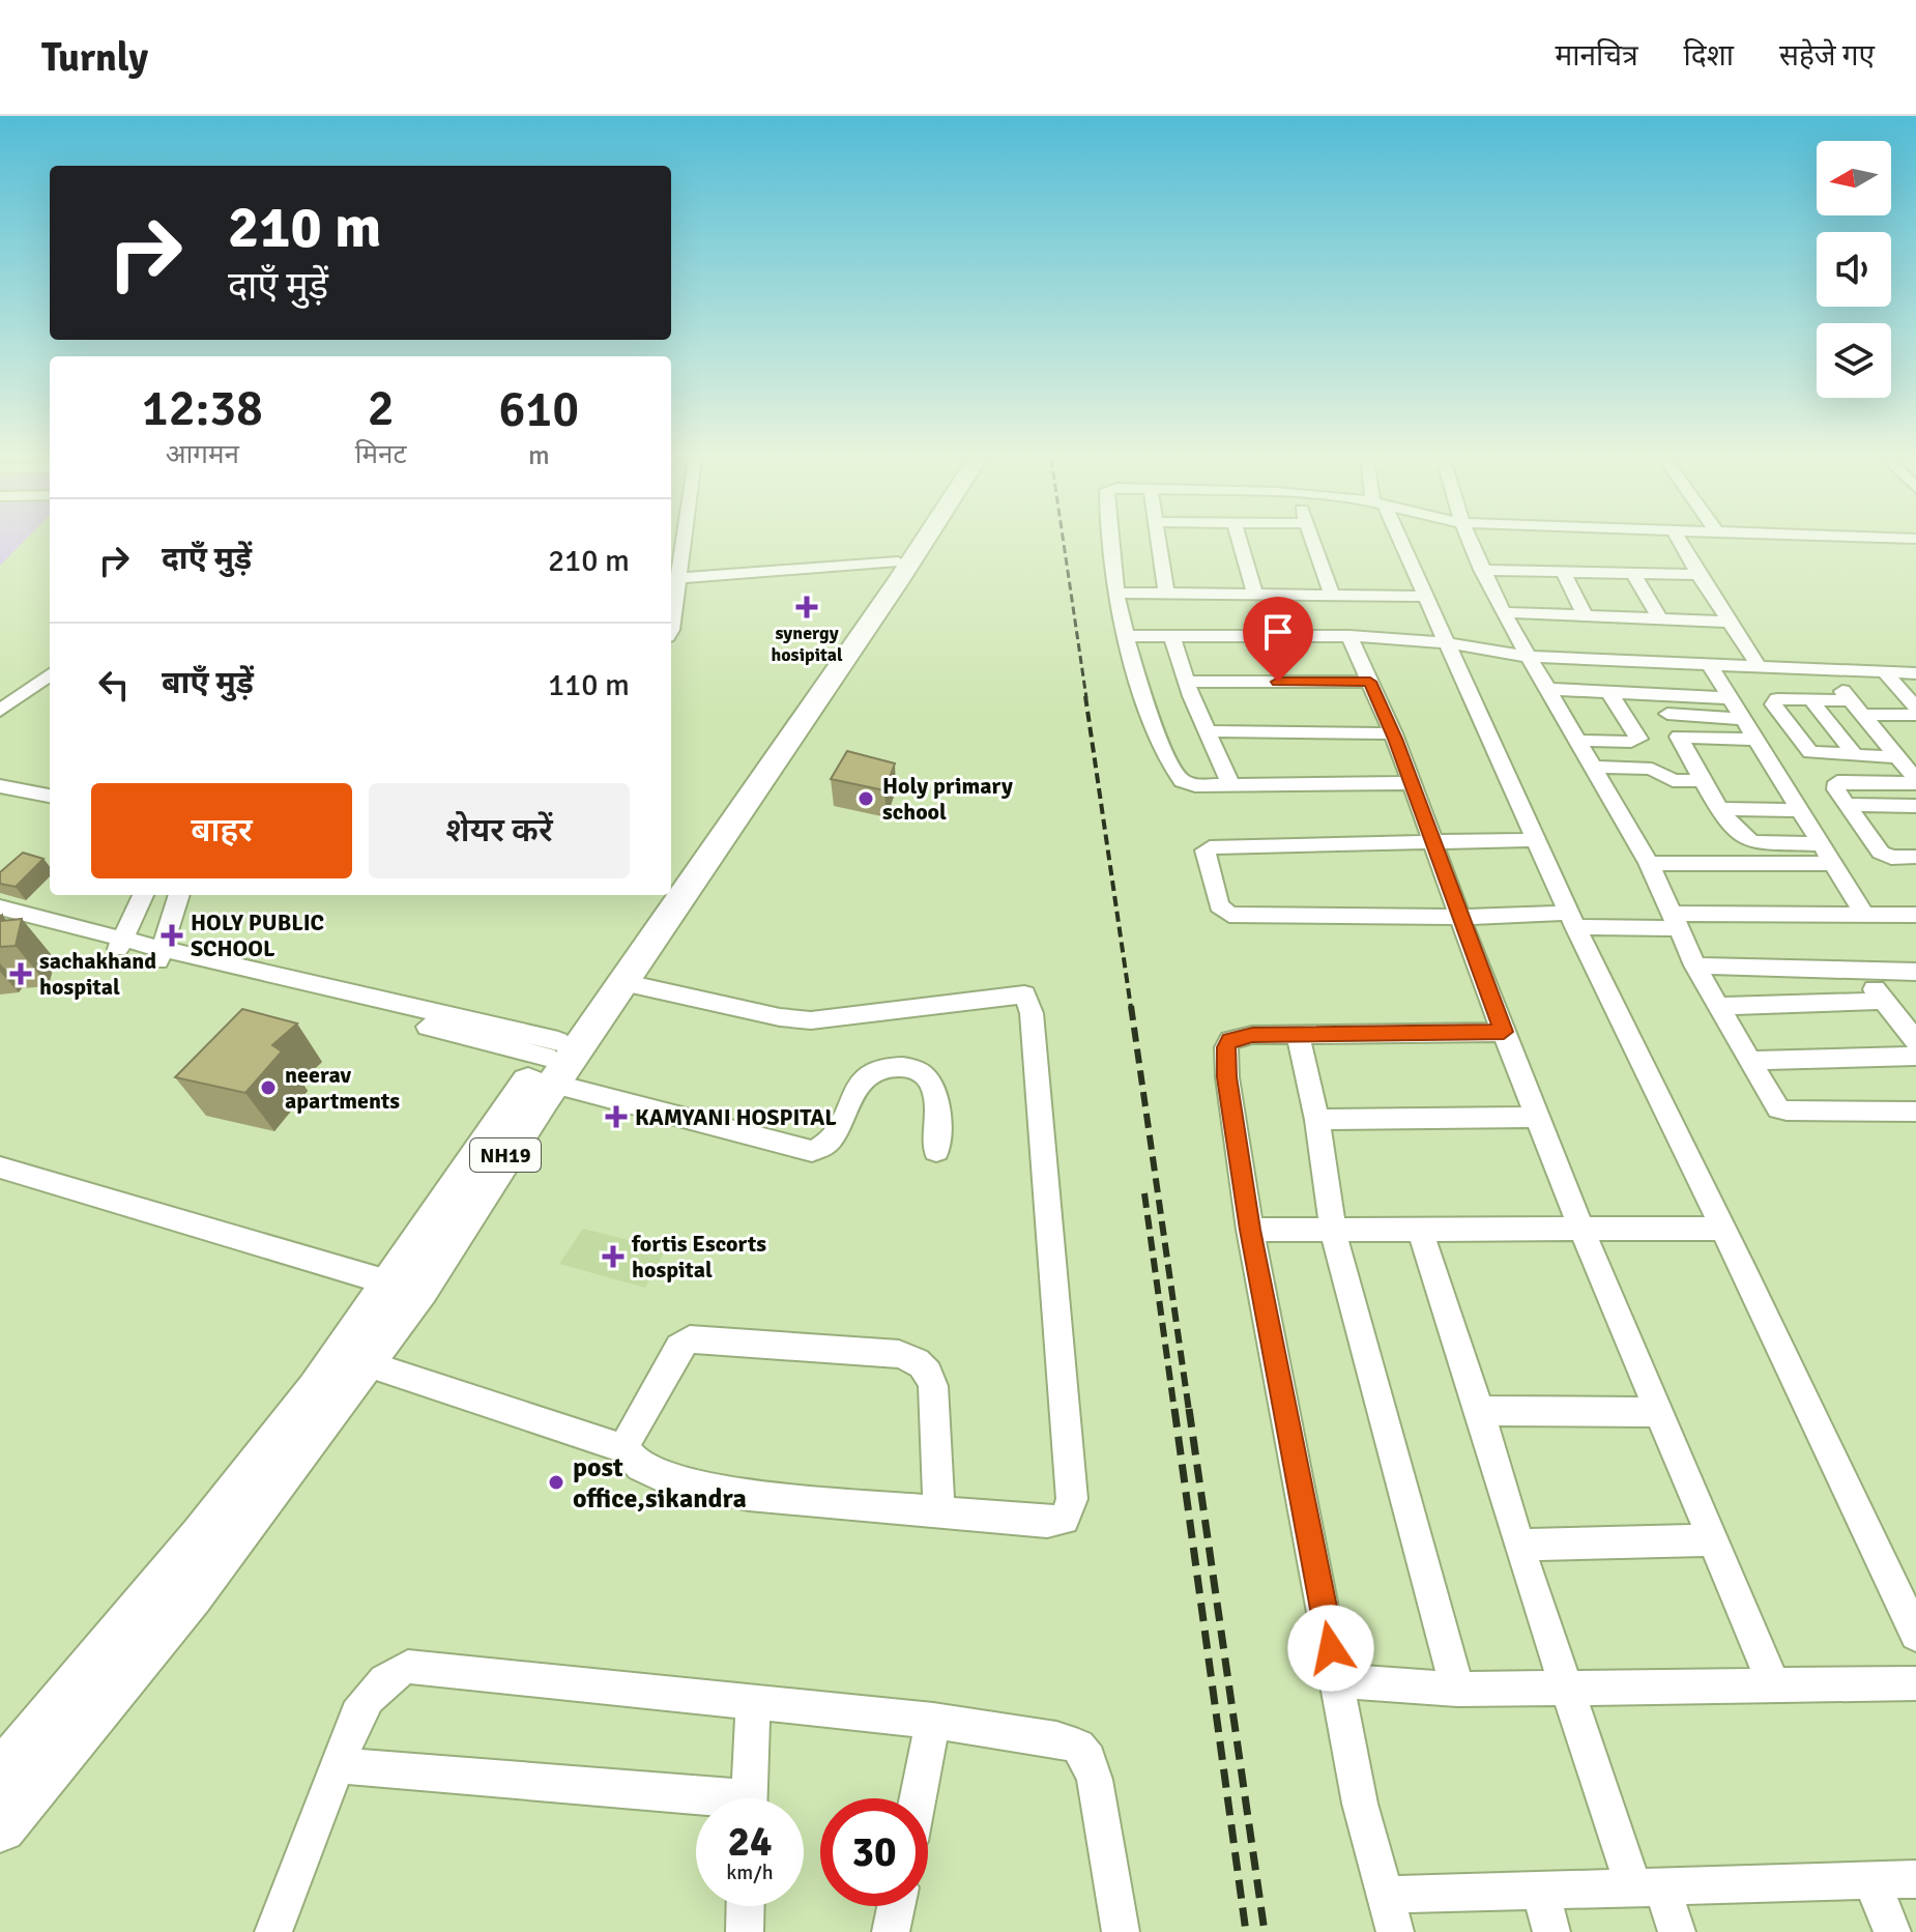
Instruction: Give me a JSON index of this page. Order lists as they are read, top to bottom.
{
  "streets": {
    "highway": ["NH19"]
  },
  "places": {
    "health": [
      "synergy hosipital",
      "HOLY PUBLIC SCHOOL",
      "sachakhand hospital",
      "KAMYANI HOSPITAL",
      "fortis Escorts hospital"
    ],
    "other": ["Holy primary school", "neerav apartments", "post office,sikandra"]
  },
  "north": "left",
  "page": {
    "header": "Turnly",
    "nav": ["मानचित्र", "दिशा", "सहेजे गए"],
    "turn": ["210 m", "दाएँ मुड़ें"],
    "eta": [
      "12:38",
      "आगमन",
      "2",
      "मिनट",
      "610",
      "m"
    ],
    "list": [
      {
        "name": "दाएँ मुड़ें",
        "value": "210 m"
      },
      {
        "name": "बाएँ मुड़ें",
        "value": "110 m"
      }
    ],
    "buttons": ["बाहर", "शेयर करें"],
    "speed": "24 km/h",
    "limit": "30"
  }
}
